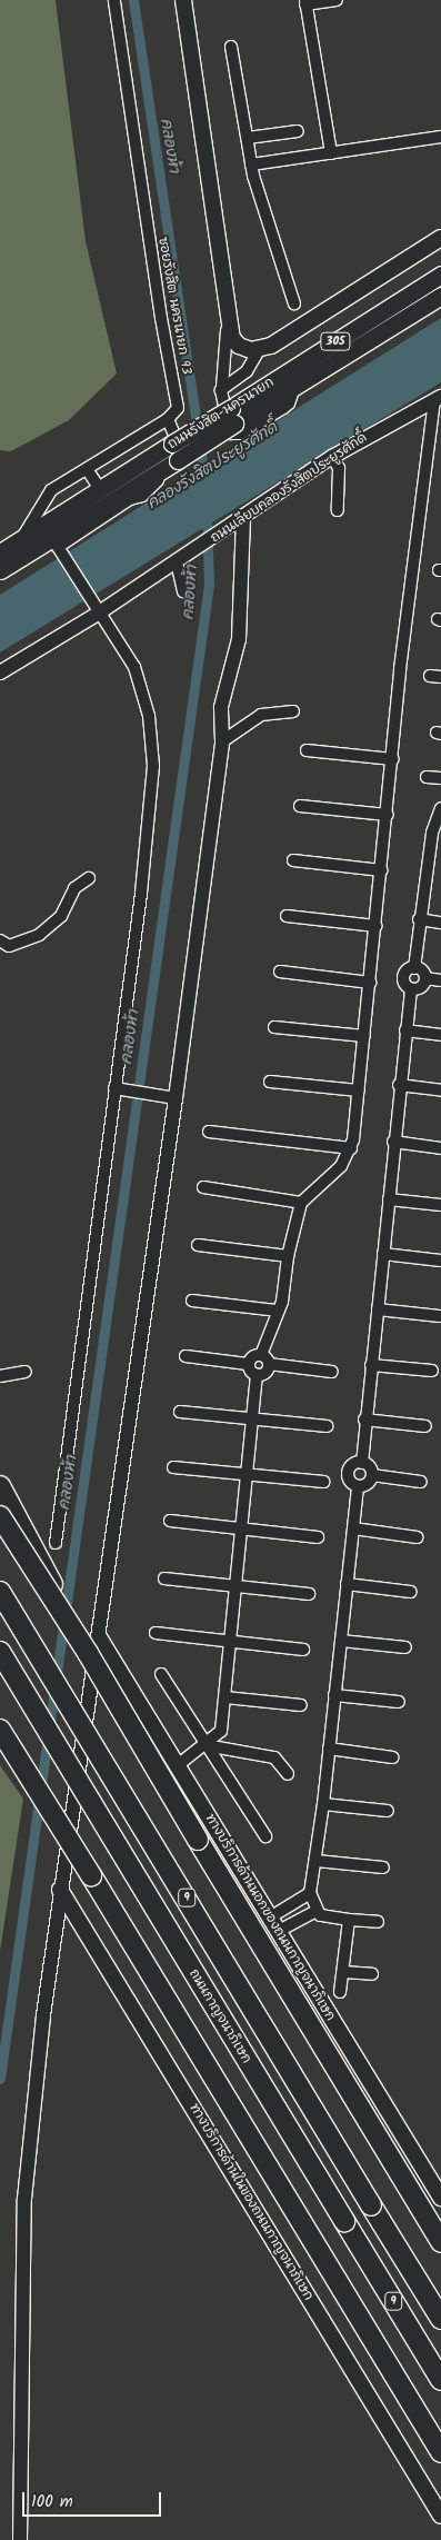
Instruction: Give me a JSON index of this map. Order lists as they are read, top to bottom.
{
  "streets": {
    "highway": ["9", "ถนนกาญจนาภิเษก"],
    "main road": [
      "305",
      "ถนนรังสิต-นครนายก",
      "ทางบริการด้านนอกของถนนกาญจนาภิเษก",
      "ทางบริการด้านในของถนนกาญจนาภิเษก"
    ],
    "street": ["ซอยรังสิต นครนายก 93", "ถนนเลียบคลองรังสิตประยูรศักดิ์"]
  },
  "water": ["คลองห้า", "คลองรังสิตประยูรศักดิ์"],
  "scale_bar": "100 m"
}
